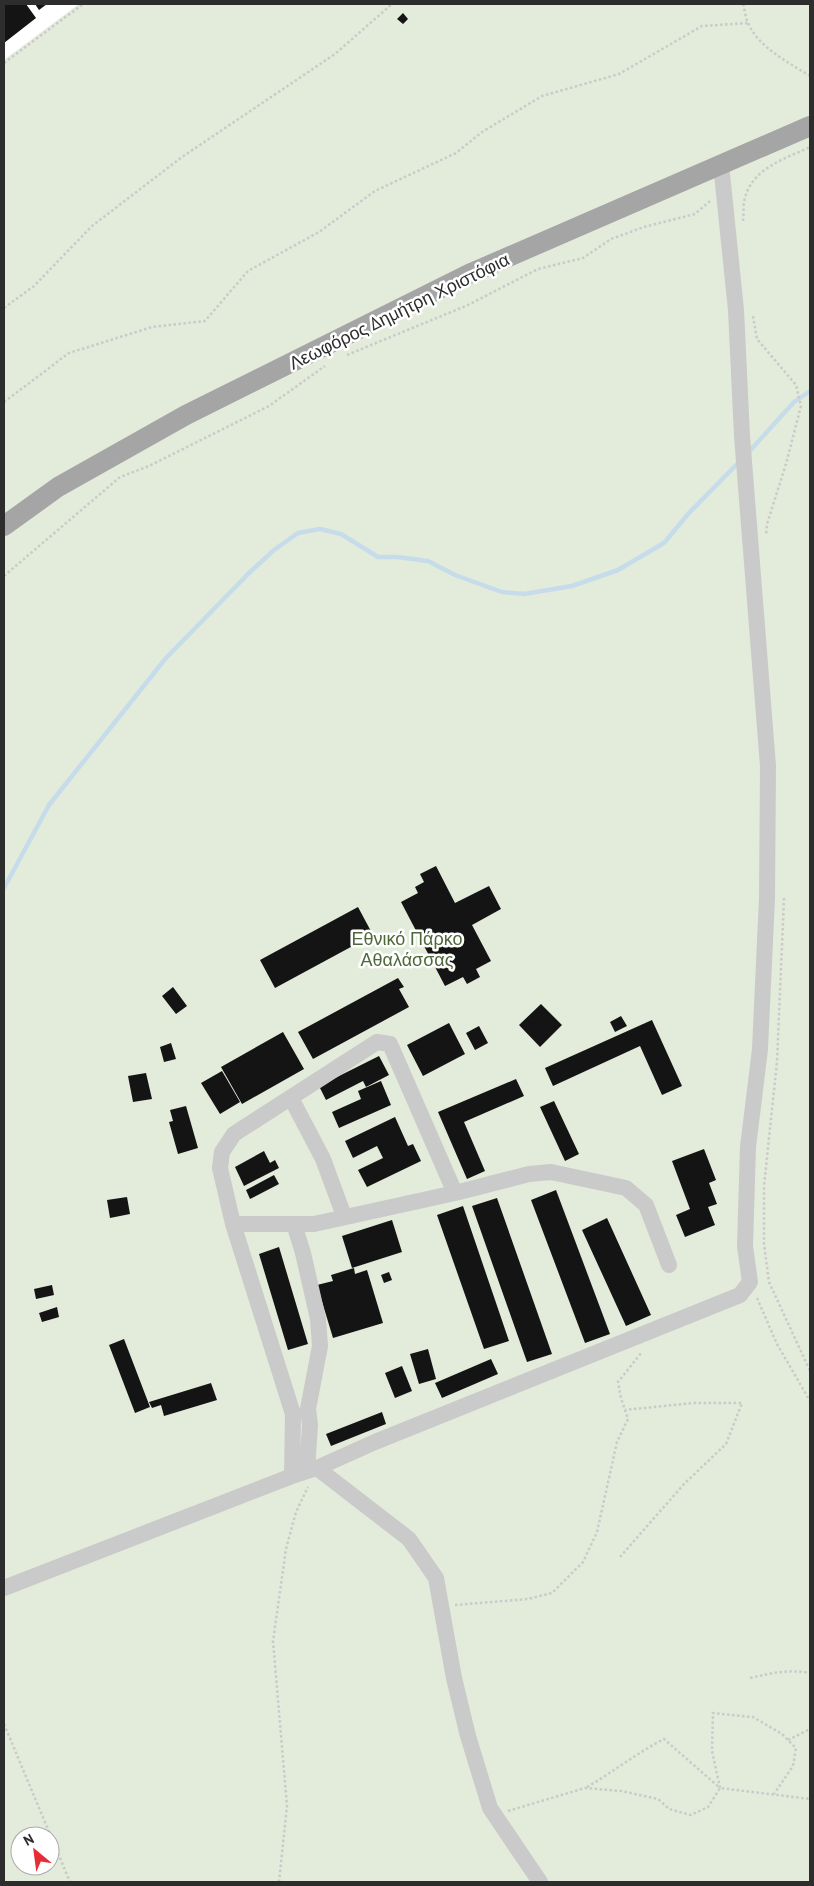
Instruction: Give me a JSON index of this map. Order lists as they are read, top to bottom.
{
  "streets": {
    "main road": ["Λεωφόρος Δημήτρη Χριστόφια"]
  },
  "parks": ["Εθνικό Πάρκο Αθαλάσσας"],
  "north": "top left"
}
